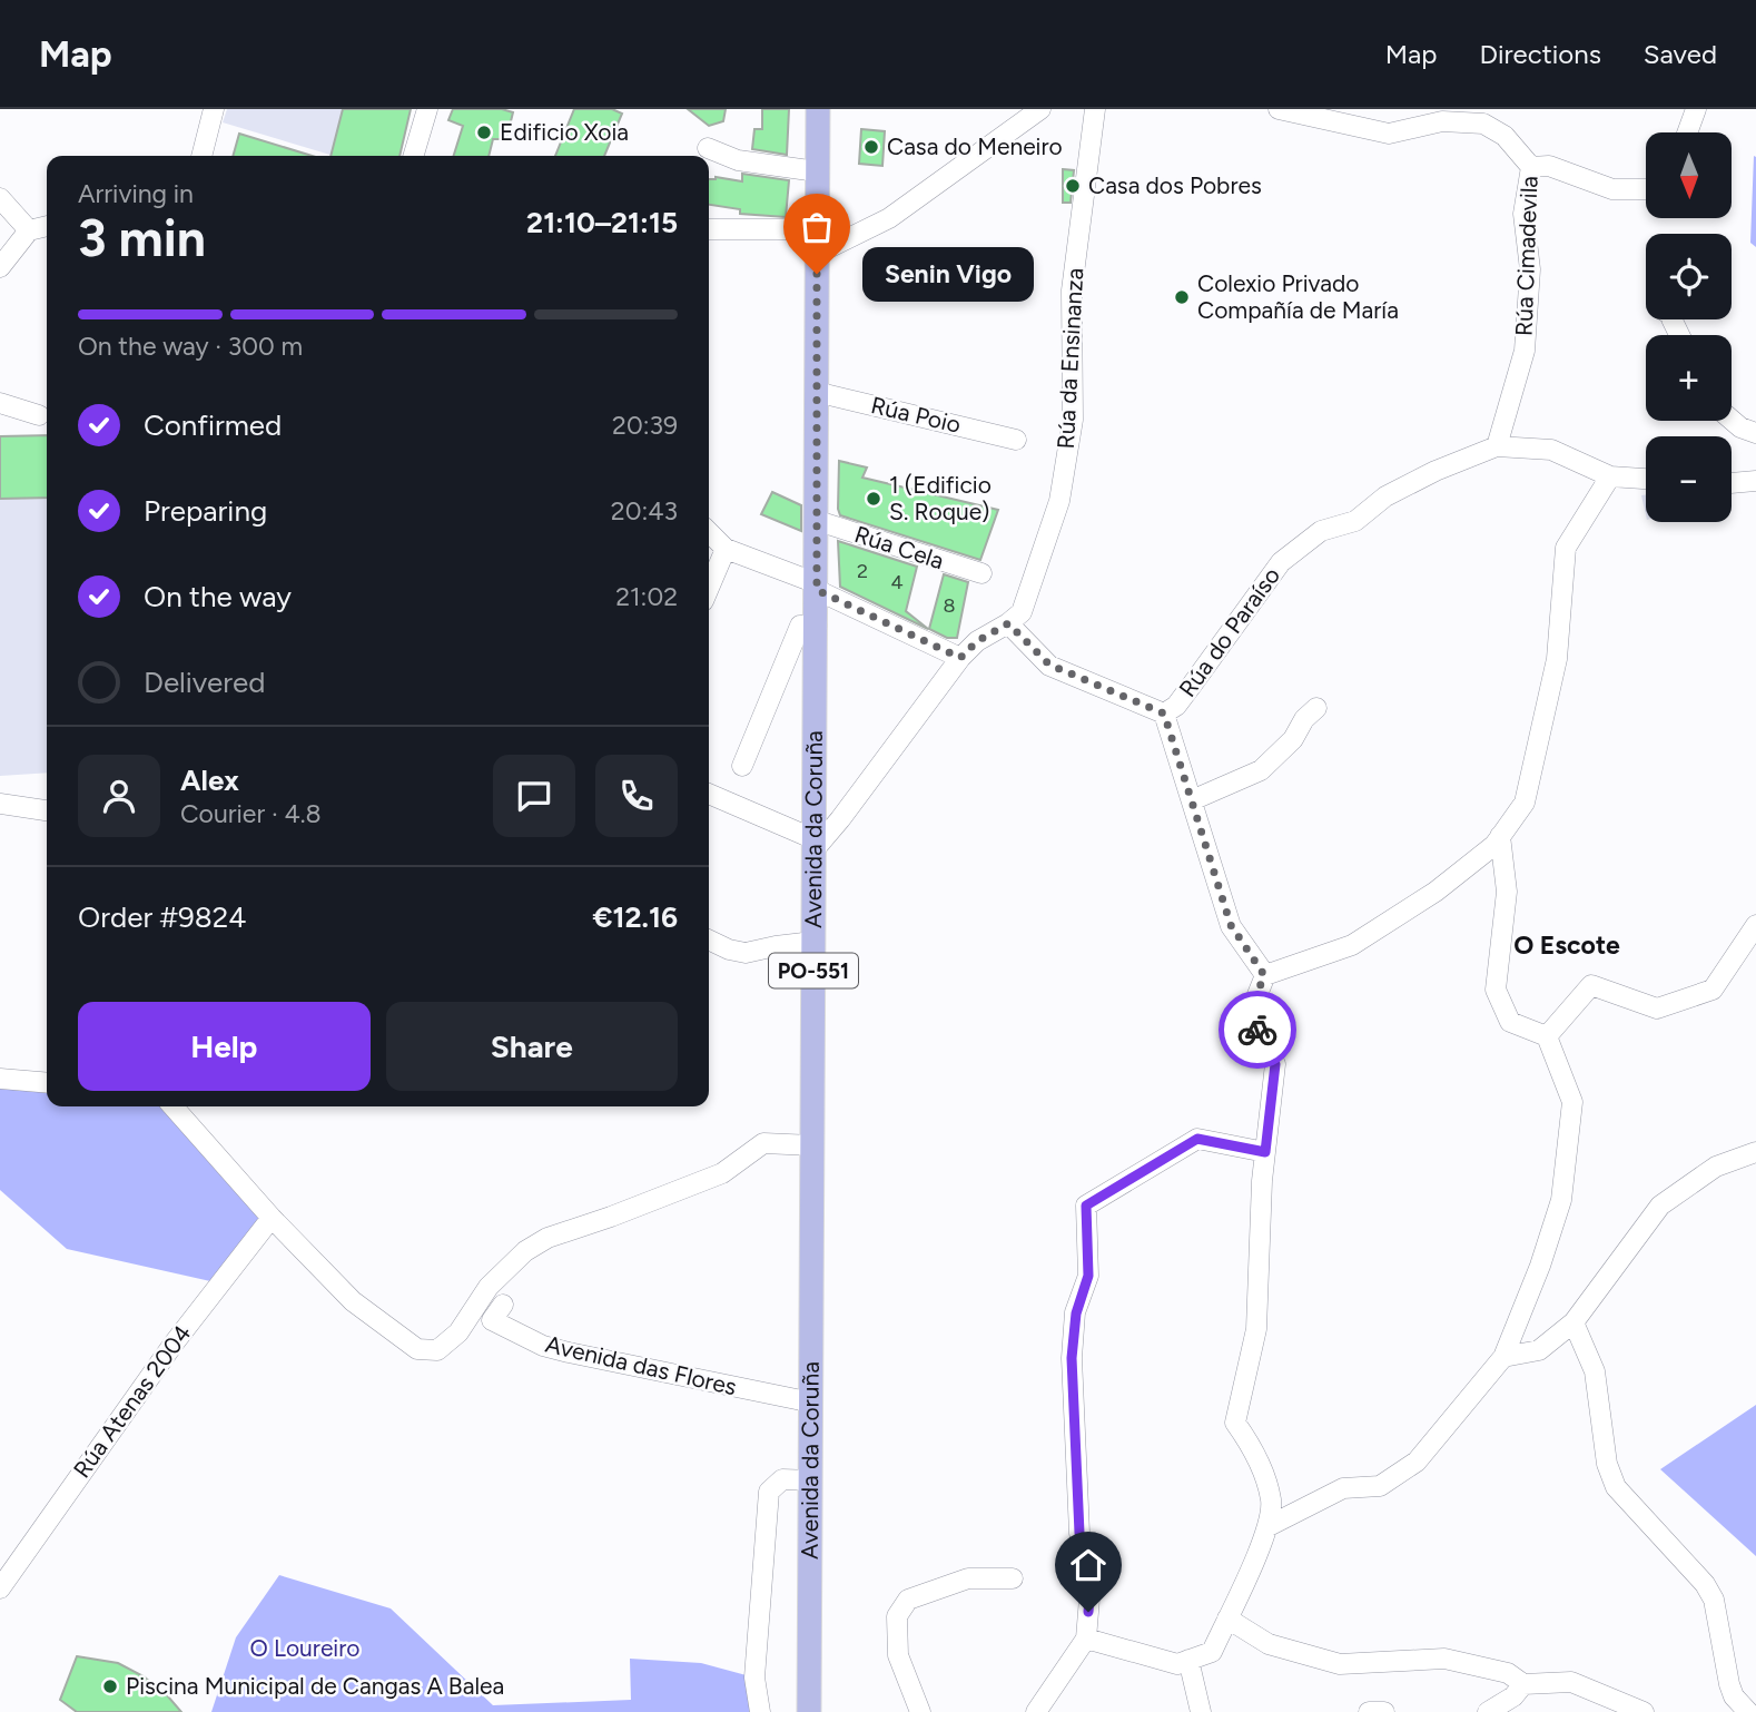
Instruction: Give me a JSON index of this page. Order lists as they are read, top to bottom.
{
  "streets": {
    "main road": ["Avenida da Coruña", "PO-551"],
    "street": [
      "Rúa Cimadevila",
      "Rúa da Ensinanza",
      "Rúa Poio",
      "Rúa Cela",
      "Rúa do Paraíso",
      "Avenida das Flores",
      "Rúa Atenas 2004"
    ]
  },
  "crossings": [
    ["Rúa Cimadevila", "Rúa do Paraíso"],
    ["Rúa da Ensinanza", "Rúa do Paraíso"],
    ["Rúa da Ensinanza", "Avenida da Coruña"],
    ["Rúa Poio", "Avenida da Coruña"],
    ["Rúa Cela", "Avenida da Coruña"],
    ["Avenida da Coruña", "PO-551"],
    ["Avenida da Coruña", "Avenida das Flores"]
  ],
  "districts": ["O Escote"],
  "parks": ["O Loureiro"],
  "places": [
    "Edificio Xoia",
    "Casa do Meneiro",
    "Casa dos Pobres",
    "Senin Vigo",
    "Colexio Privado Compañía de María",
    "1 (Edificio S. Roque)",
    "Piscina Municipal de Cangas A Balea"
  ],
  "house_numbers": ["2", "4", "8"],
  "north": "bottom",
  "page": {
    "header": "Map",
    "nav": ["Map", "Directions", "Saved"],
    "map_buttons": ["+", "−"],
    "heading": ["3 min", "Arriving in", "21:10–21:15"],
    "panel": [
      "Alex",
      "Courier · 4.8",
      "Order #9824",
      "€12.16"
    ],
    "bubble": "Senin Vigo",
    "bar": "On the way · 300 m",
    "list": [
      ["Confirmed", "20:39"],
      ["Preparing", "20:43"],
      ["On the way", "21:02"],
      "Delivered"
    ],
    "buttons": ["Help", "Share"]
  }
}
